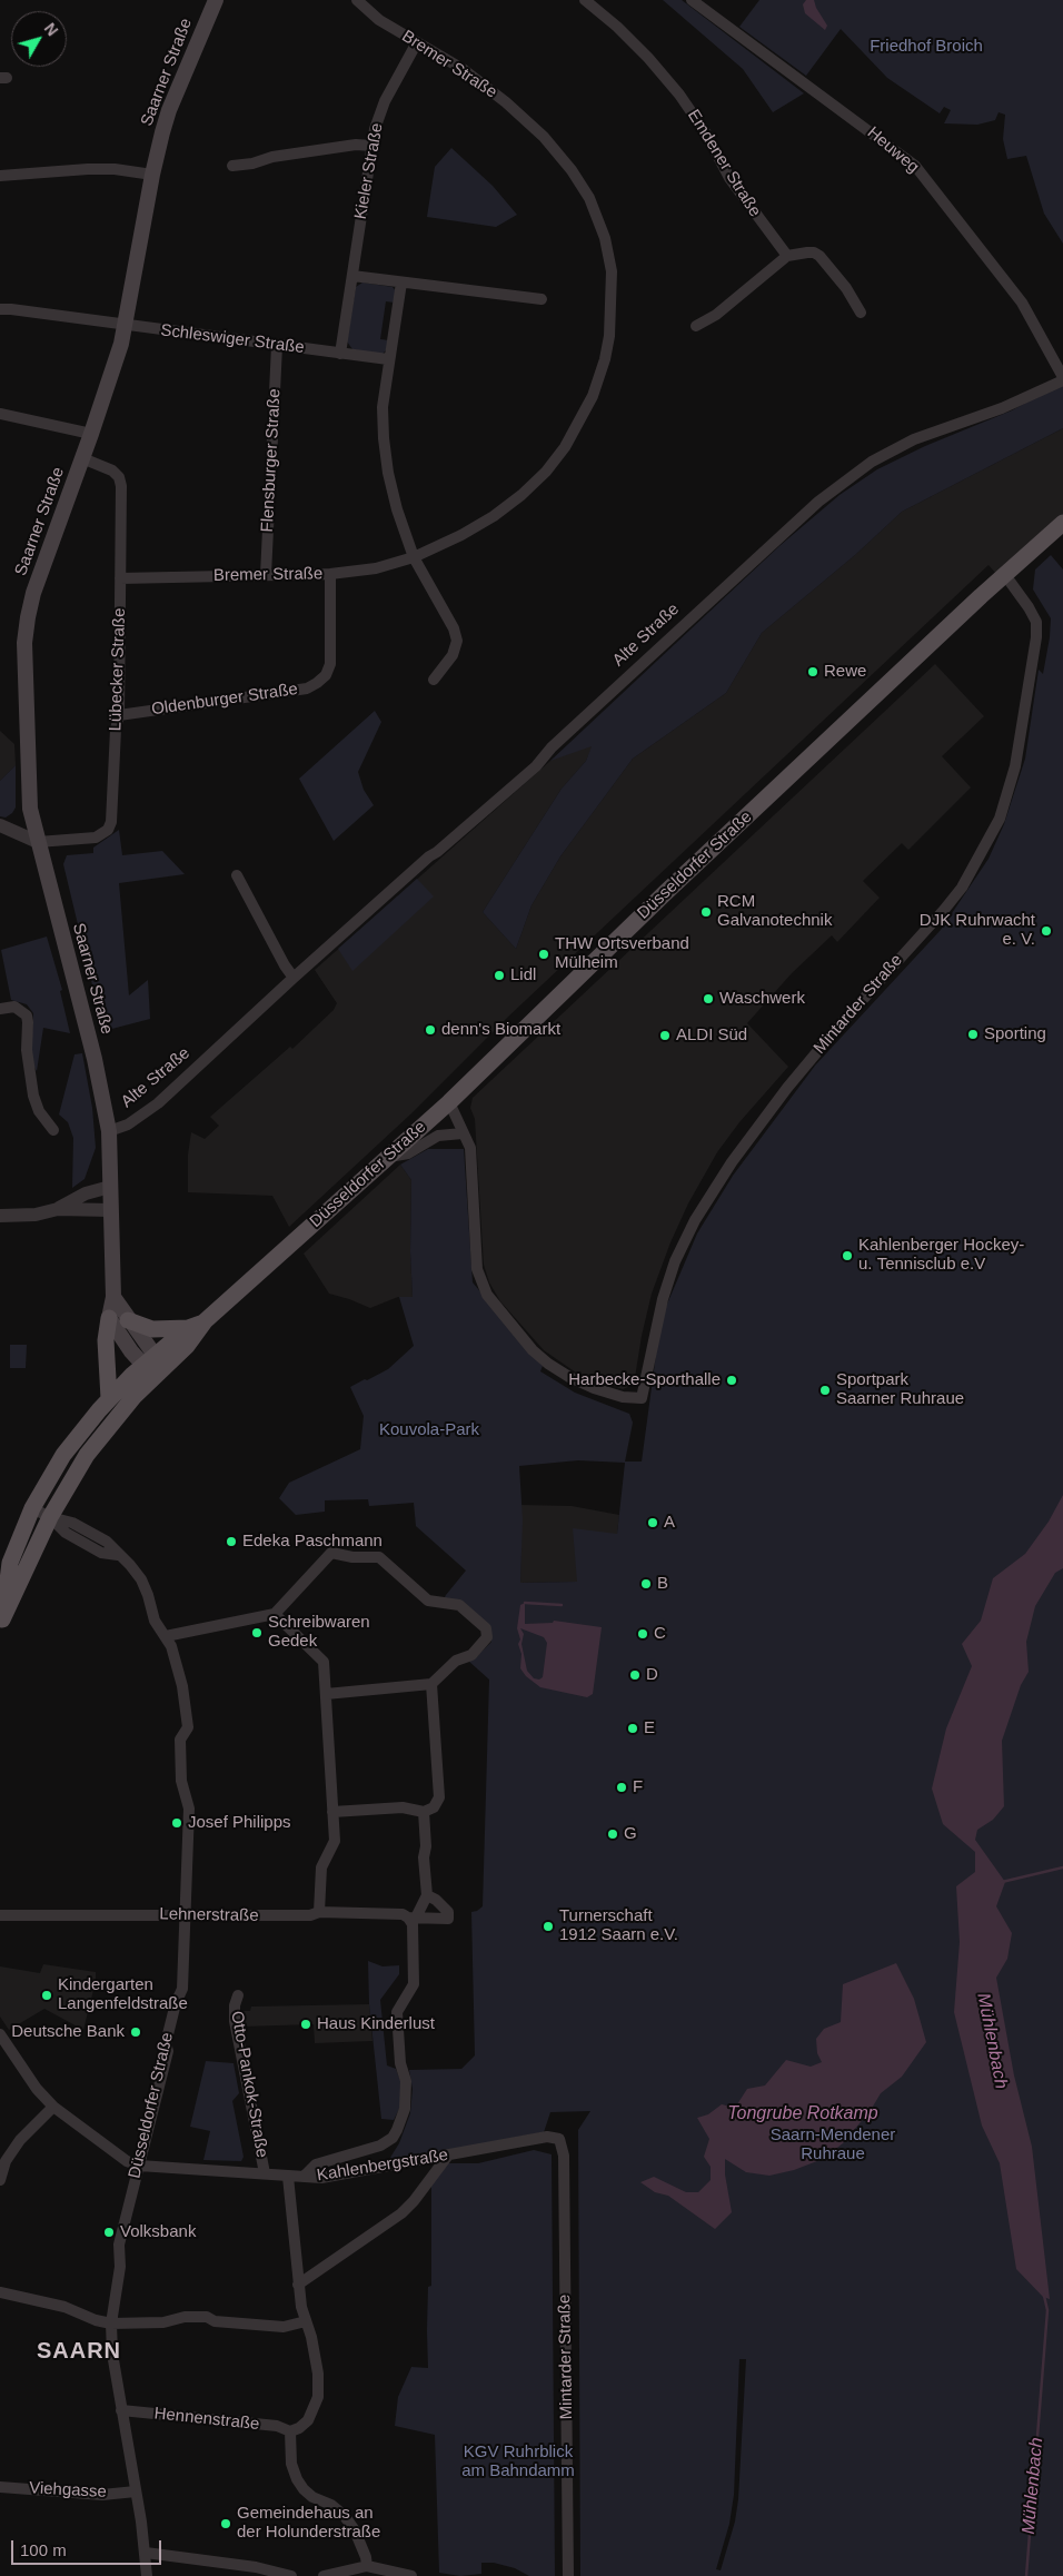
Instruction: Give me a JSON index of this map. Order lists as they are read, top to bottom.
{
  "streets": {
    "main road": ["Saarner Straße", "Düsseldorfer Straße"],
    "street": [
      "Bremer Straße",
      "Heuweg",
      "Emdener Straße",
      "Kieler Straße",
      "Schleswiger Straße",
      "Flensburger Straße",
      "Alte Straße",
      "Lübecker Straße",
      "Oldenburger Straße",
      "Mintarder Straße",
      "Lehnerstraße",
      "Otto-Pankok-Straße",
      "Kahlenbergstraße",
      "Hennenstraße",
      "Viehgasse"
    ]
  },
  "crossings": [
    ["Bremer Straße", "Kieler Straße"],
    ["Bremer Straße", "Flensburger Straße"],
    ["Bremer Straße", "Lübecker Straße"],
    ["Bremer Straße", "Oldenburger Straße"],
    ["Saarner Straße", "Schleswiger Straße"],
    ["Saarner Straße", "Alte Straße"],
    ["Saarner Straße", "Lübecker Straße"],
    ["Heuweg", "Alte Straße"],
    ["Kieler Straße", "Schleswiger Straße"],
    ["Schleswiger Straße", "Flensburger Straße"],
    ["Lübecker Straße", "Oldenburger Straße"],
    ["Düsseldorfer Straße", "Mintarder Straße"],
    ["Düsseldorfer Straße", "Lehnerstraße"],
    ["Düsseldorfer Straße", "Kahlenbergstraße"],
    ["Düsseldorfer Straße", "Hennenstraße"],
    ["Düsseldorfer Straße", "Viehgasse"],
    ["Mintarder Straße", "Kahlenbergstraße"],
    ["Otto-Pankok-Straße", "Kahlenbergstraße"]
  ],
  "districts": ["SAARN"],
  "water": ["Mühlenbach", "Tongrube Rotkamp"],
  "parks": [
    "Friedhof Broich",
    "Kouvola-Park",
    "Saarn-Mendener Ruhraue",
    "KGV Ruhrblick am Bahndamm"
  ],
  "places": [
    "Rewe",
    "RCM Galvanotechnik",
    "DJK Ruhrwacht e. V.",
    "THW Ortsverband Mülheim",
    "Lidl",
    "Waschwerk",
    "denn's Biomarkt",
    "Sporting",
    "ALDI Süd",
    "Kahlenberger Hockey- u. Tennisclub e.V",
    "Harbecke-Sporthalle",
    "Sportpark Saarner Ruhraue",
    "A",
    "Edeka Paschmann",
    "B",
    "Schreibwaren Gedek",
    "C",
    "D",
    "E",
    "F",
    "Josef Philipps",
    "G",
    "Turnerschaft 1912 Saarn e.V.",
    "Kindergarten Langenfeldstraße",
    "Haus Kinderlust",
    "Deutsche Bank",
    "Volksbank",
    "Gemeindehaus an der Holunderstraße"
  ],
  "scale_bar": "100 m",
  "north": "top right"
}
